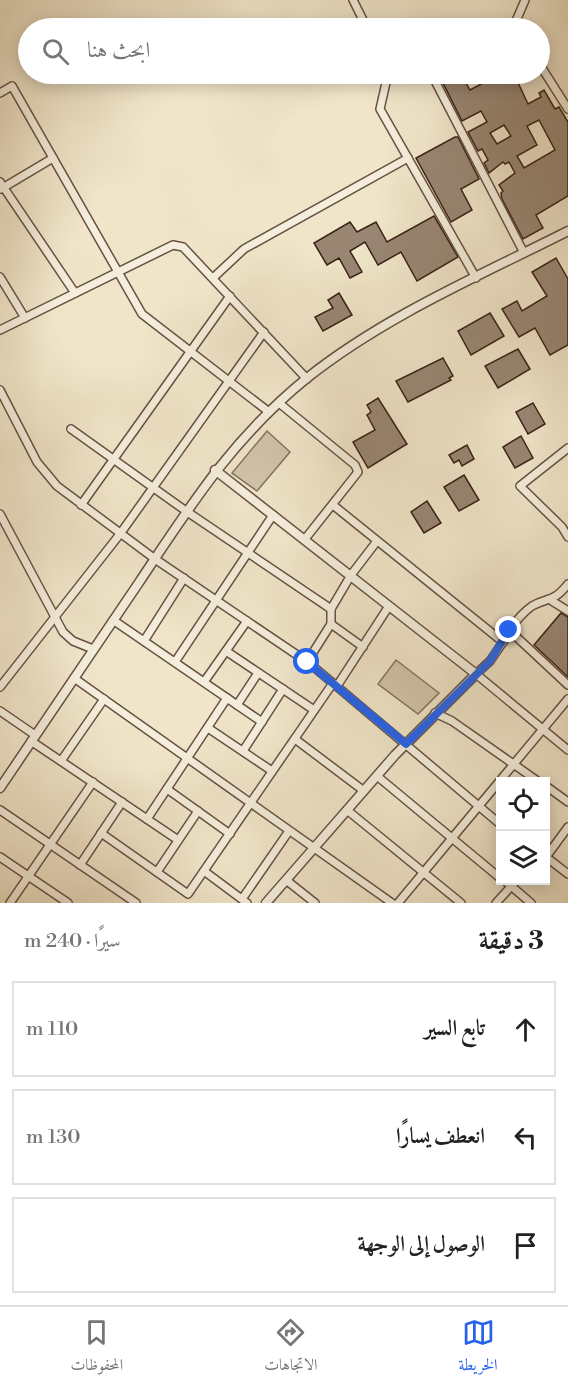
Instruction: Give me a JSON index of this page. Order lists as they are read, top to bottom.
{
  "page": {
    "search": "ابحث هنا",
    "heading": ["3 دقيقة", "سيرًا · 240 m"],
    "list": [
      ["تابع السير", "110 m"],
      ["انعطف يسارًا", "130 m"],
      "الوصول إلى الوجهة"
    ],
    "nav": ["الخريطة", "الاتجاهات", "المحفوظات"]
  }
}
